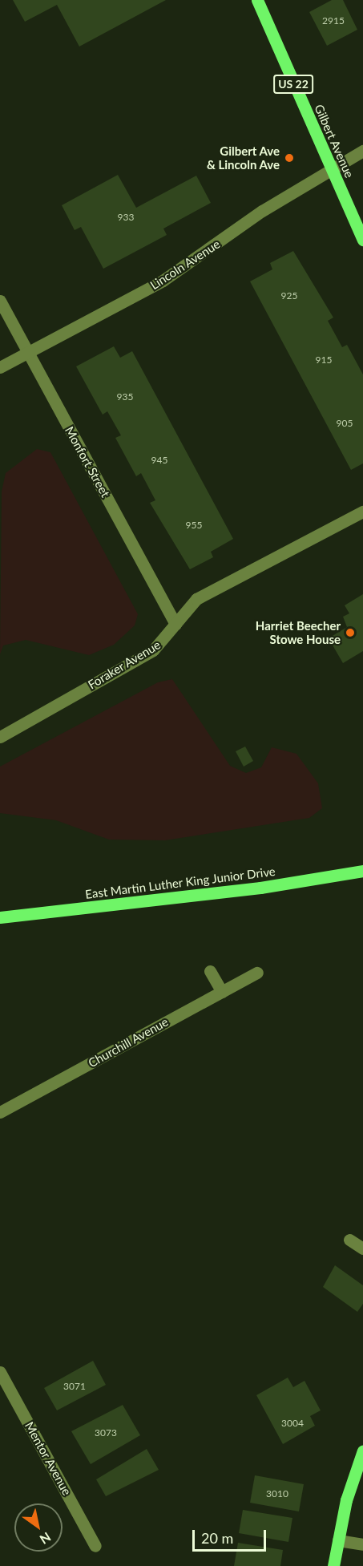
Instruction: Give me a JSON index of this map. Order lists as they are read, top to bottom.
{
  "streets": {
    "main road": ["US 22", "Gilbert Avenue", "East Martin Luther King Junior Drive"],
    "street": [
      "Lincoln Avenue",
      "Monfort Street",
      "Foraker Avenue",
      "Churchill Avenue",
      "Mentor Avenue"
    ]
  },
  "crossings": [
    ["Gilbert Avenue", "Lincoln Avenue"],
    ["Lincoln Avenue", "Monfort Street"],
    ["Monfort Street", "Foraker Avenue"]
  ],
  "places": ["Gilbert Ave & Lincoln Ave", "Harriet Beecher Stowe House"],
  "house_numbers": [
    "2915",
    "933",
    "925",
    "915",
    "935",
    "905",
    "945",
    "955",
    "3071",
    "3004",
    "3073",
    "3010"
  ],
  "scale_bar": "20 m",
  "north": "bottom right"
}
